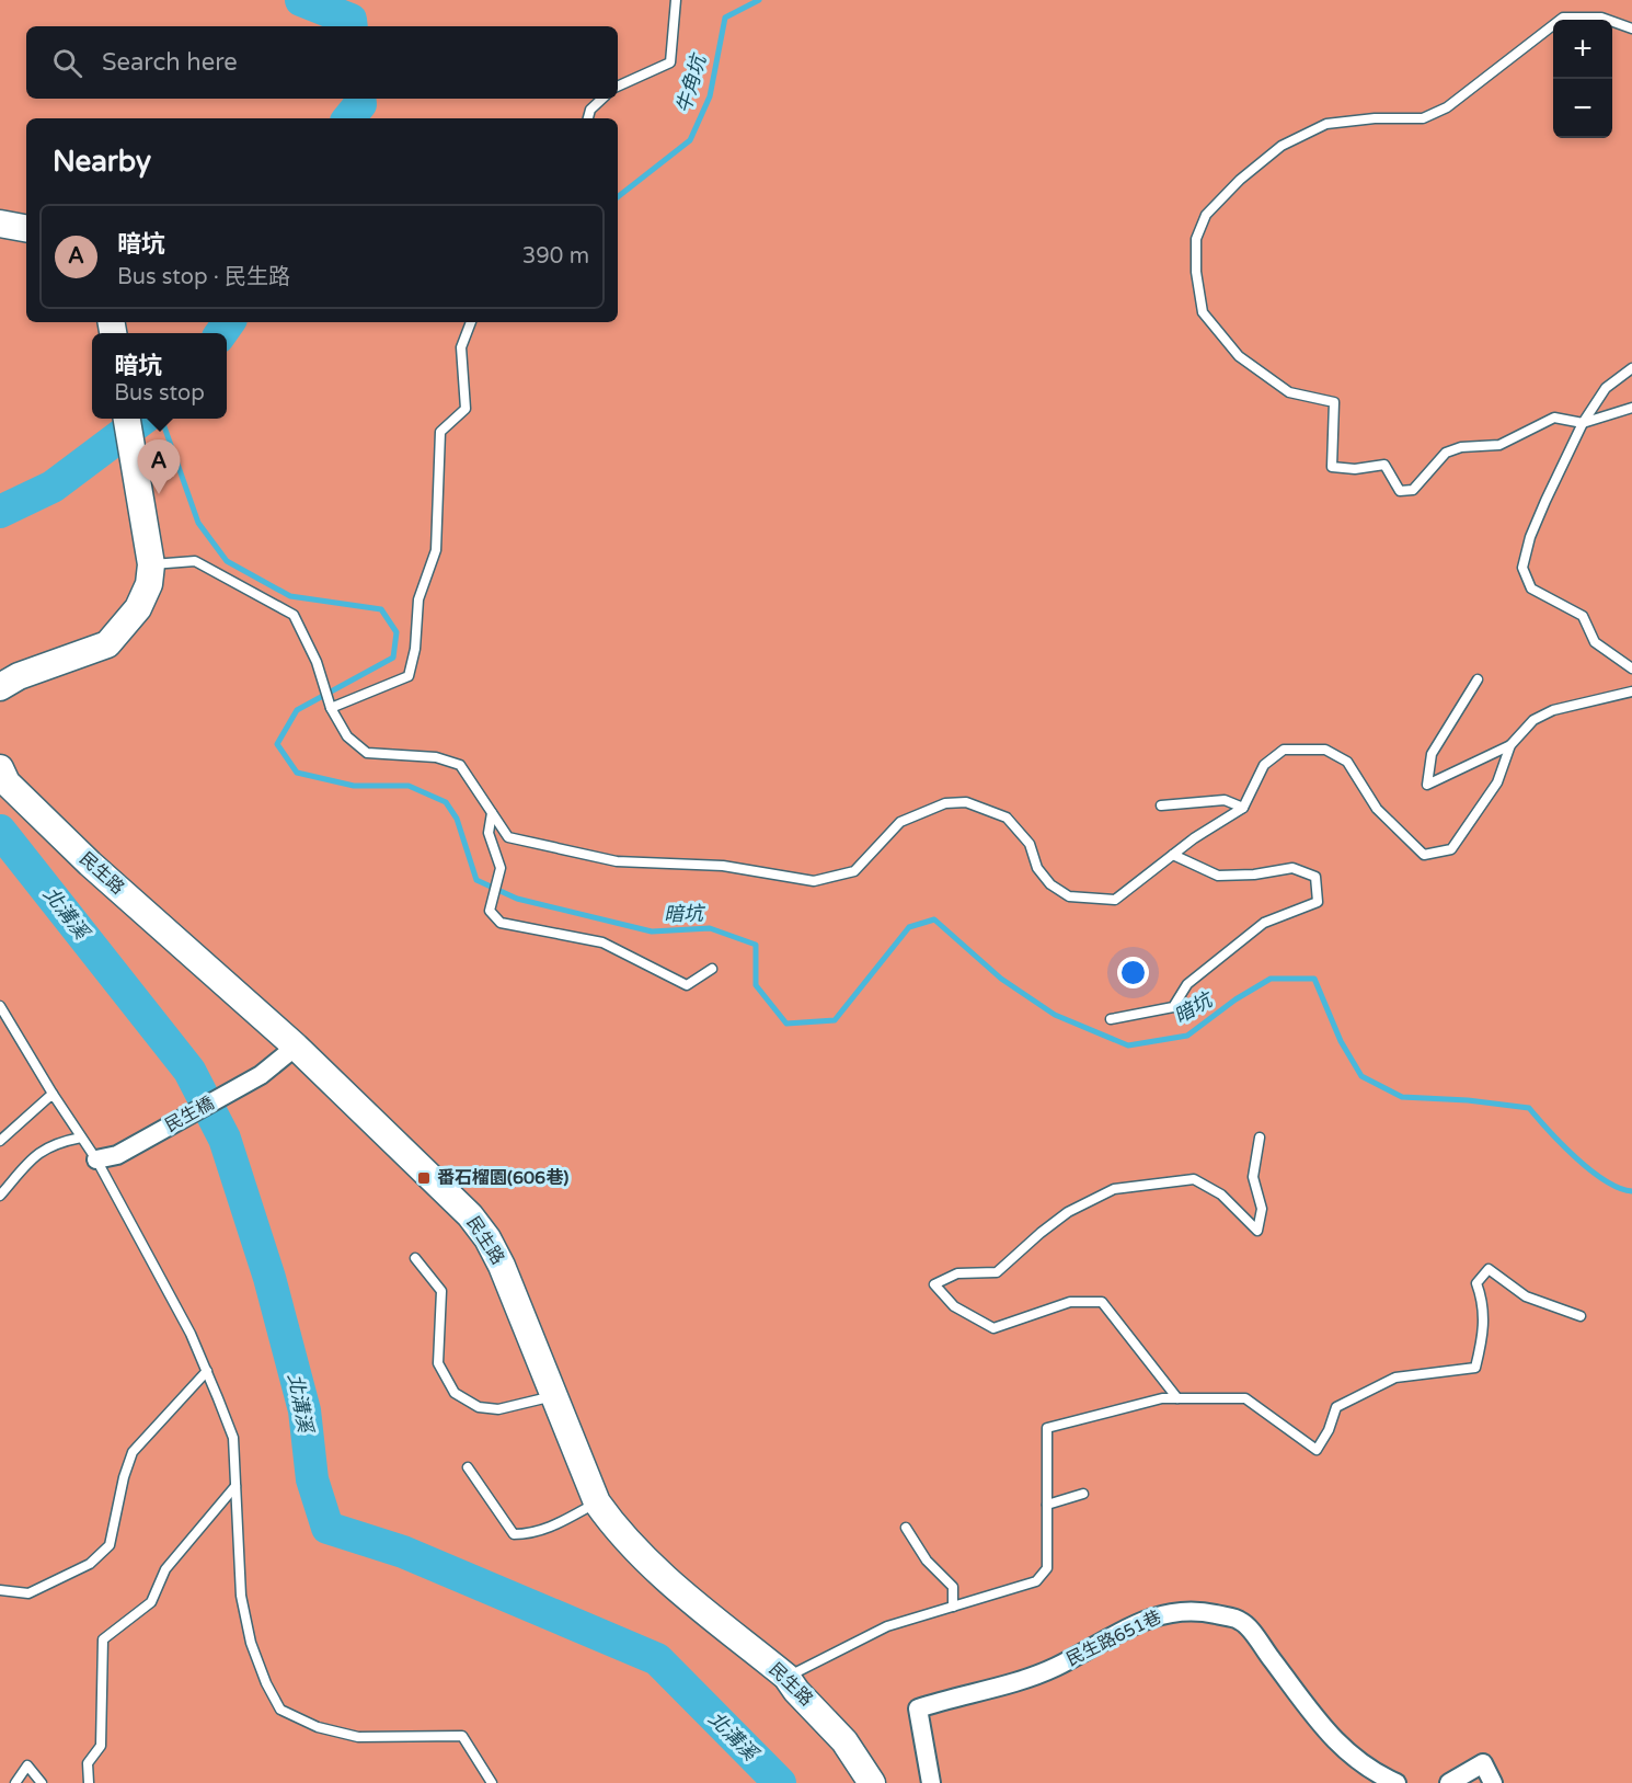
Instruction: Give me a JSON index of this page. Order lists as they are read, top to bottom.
{
  "streets": {
    "street": ["民生路", "民生橋", "民生路651巷"]
  },
  "crossings": [
    ["民生路", "民生橋"]
  ],
  "water": ["牛角坑", "北溝溪", "暗坑"],
  "places": {
    "transit": ["番石榴園(606巷)"]
  },
  "page": {
    "map_buttons": ["+", "−"],
    "search": "Search here",
    "heading": "Nearby",
    "list": [
      {
        "mark": "A",
        "name": "暗坑",
        "note": "Bus stop · 民生路",
        "value": "390 m"
      }
    ],
    "popup": ["暗坑", "Bus stop"],
    "pins": "A"
  }
}
